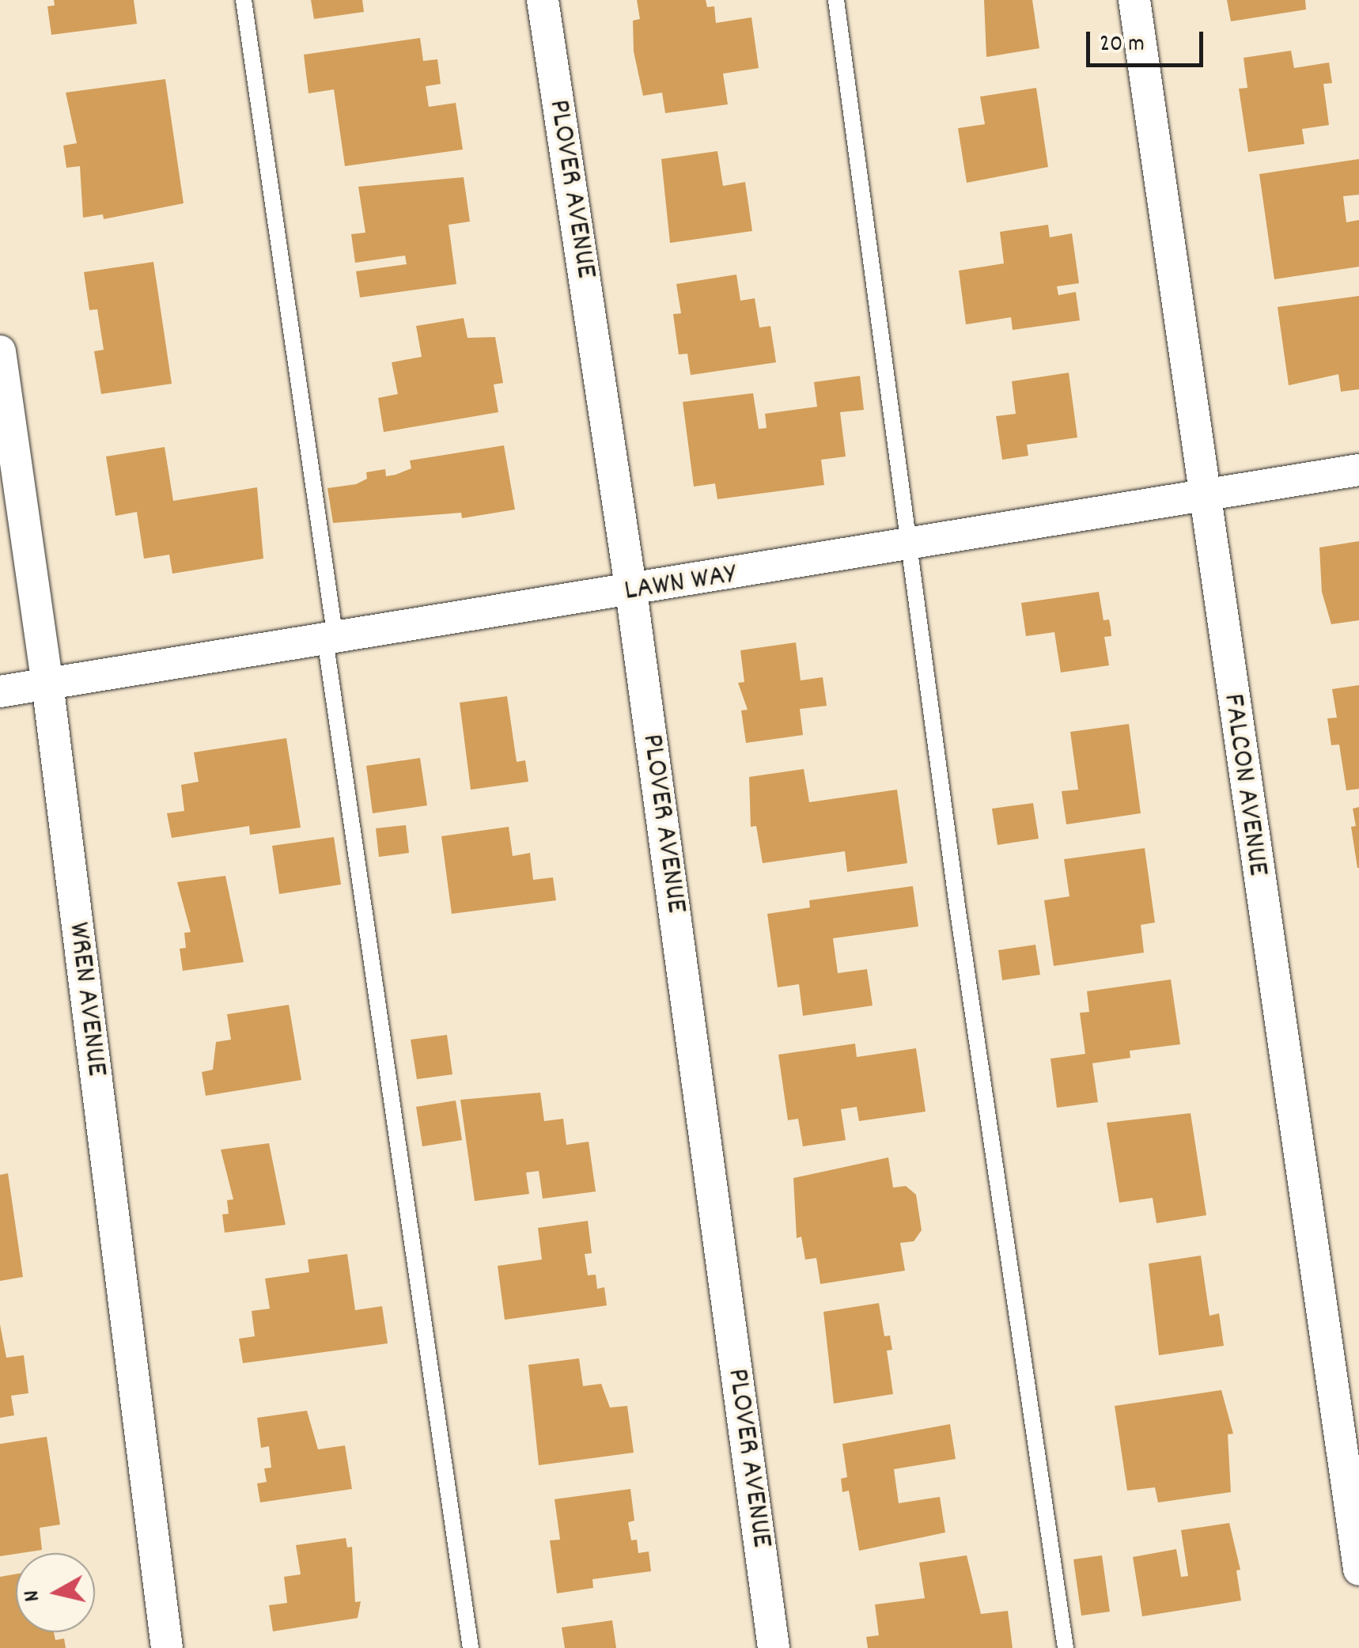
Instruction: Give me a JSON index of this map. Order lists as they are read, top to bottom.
{
  "streets": {
    "street": [
      "PLOVER AVENUE",
      "LAWN WAY",
      "FALCON AVENUE",
      "WREN AVENUE"
    ]
  },
  "crossings": [
    ["PLOVER AVENUE", "LAWN WAY"],
    ["LAWN WAY", "FALCON AVENUE"],
    ["LAWN WAY", "WREN AVENUE"]
  ],
  "scale_bar": "20 m",
  "north": "left"
}
